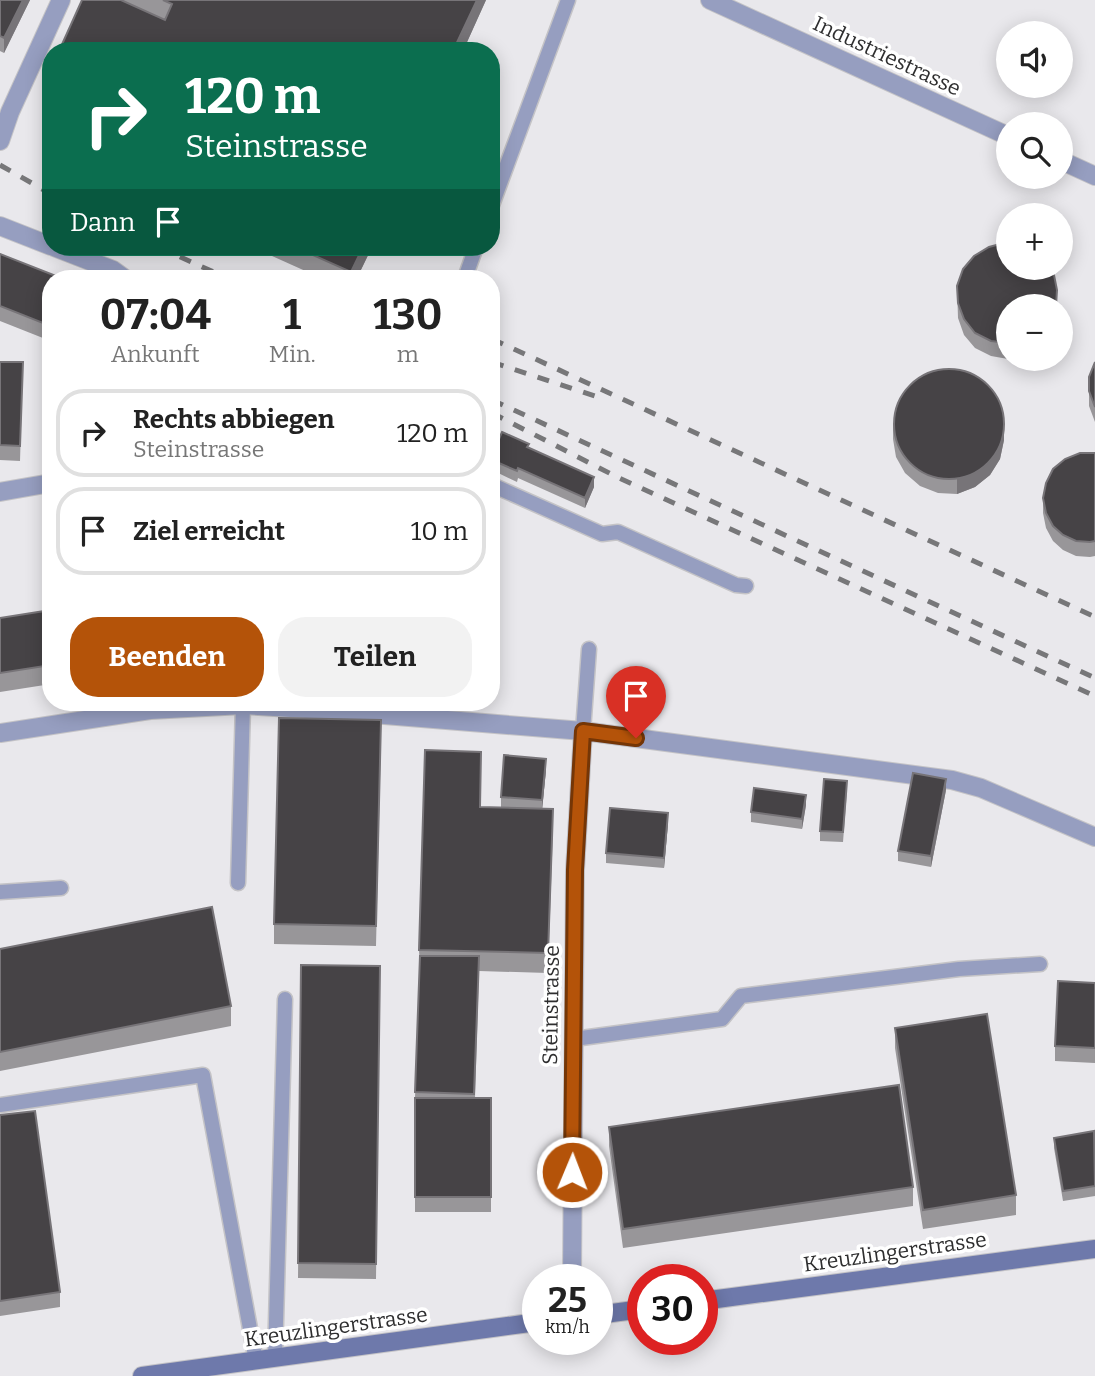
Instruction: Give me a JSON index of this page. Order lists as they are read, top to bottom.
{
  "streets": {
    "street": ["Industriestrasse", "Steinstrasse", "Kreuzlingerstrasse"]
  },
  "page": {
    "map_buttons": ["+", "−"],
    "turn": ["120 m", "Steinstrasse"],
    "then": "Dann",
    "eta": [
      "07:04",
      "Ankunft",
      "1",
      "Min.",
      "130",
      "m"
    ],
    "list": [
      {
        "name": "Rechts abbiegen",
        "note": "Steinstrasse",
        "value": "120 m"
      },
      {
        "name": "Ziel erreicht",
        "value": "10 m"
      }
    ],
    "buttons": ["Beenden", "Teilen"],
    "speed": "25 km/h",
    "limit": "30"
  }
}
